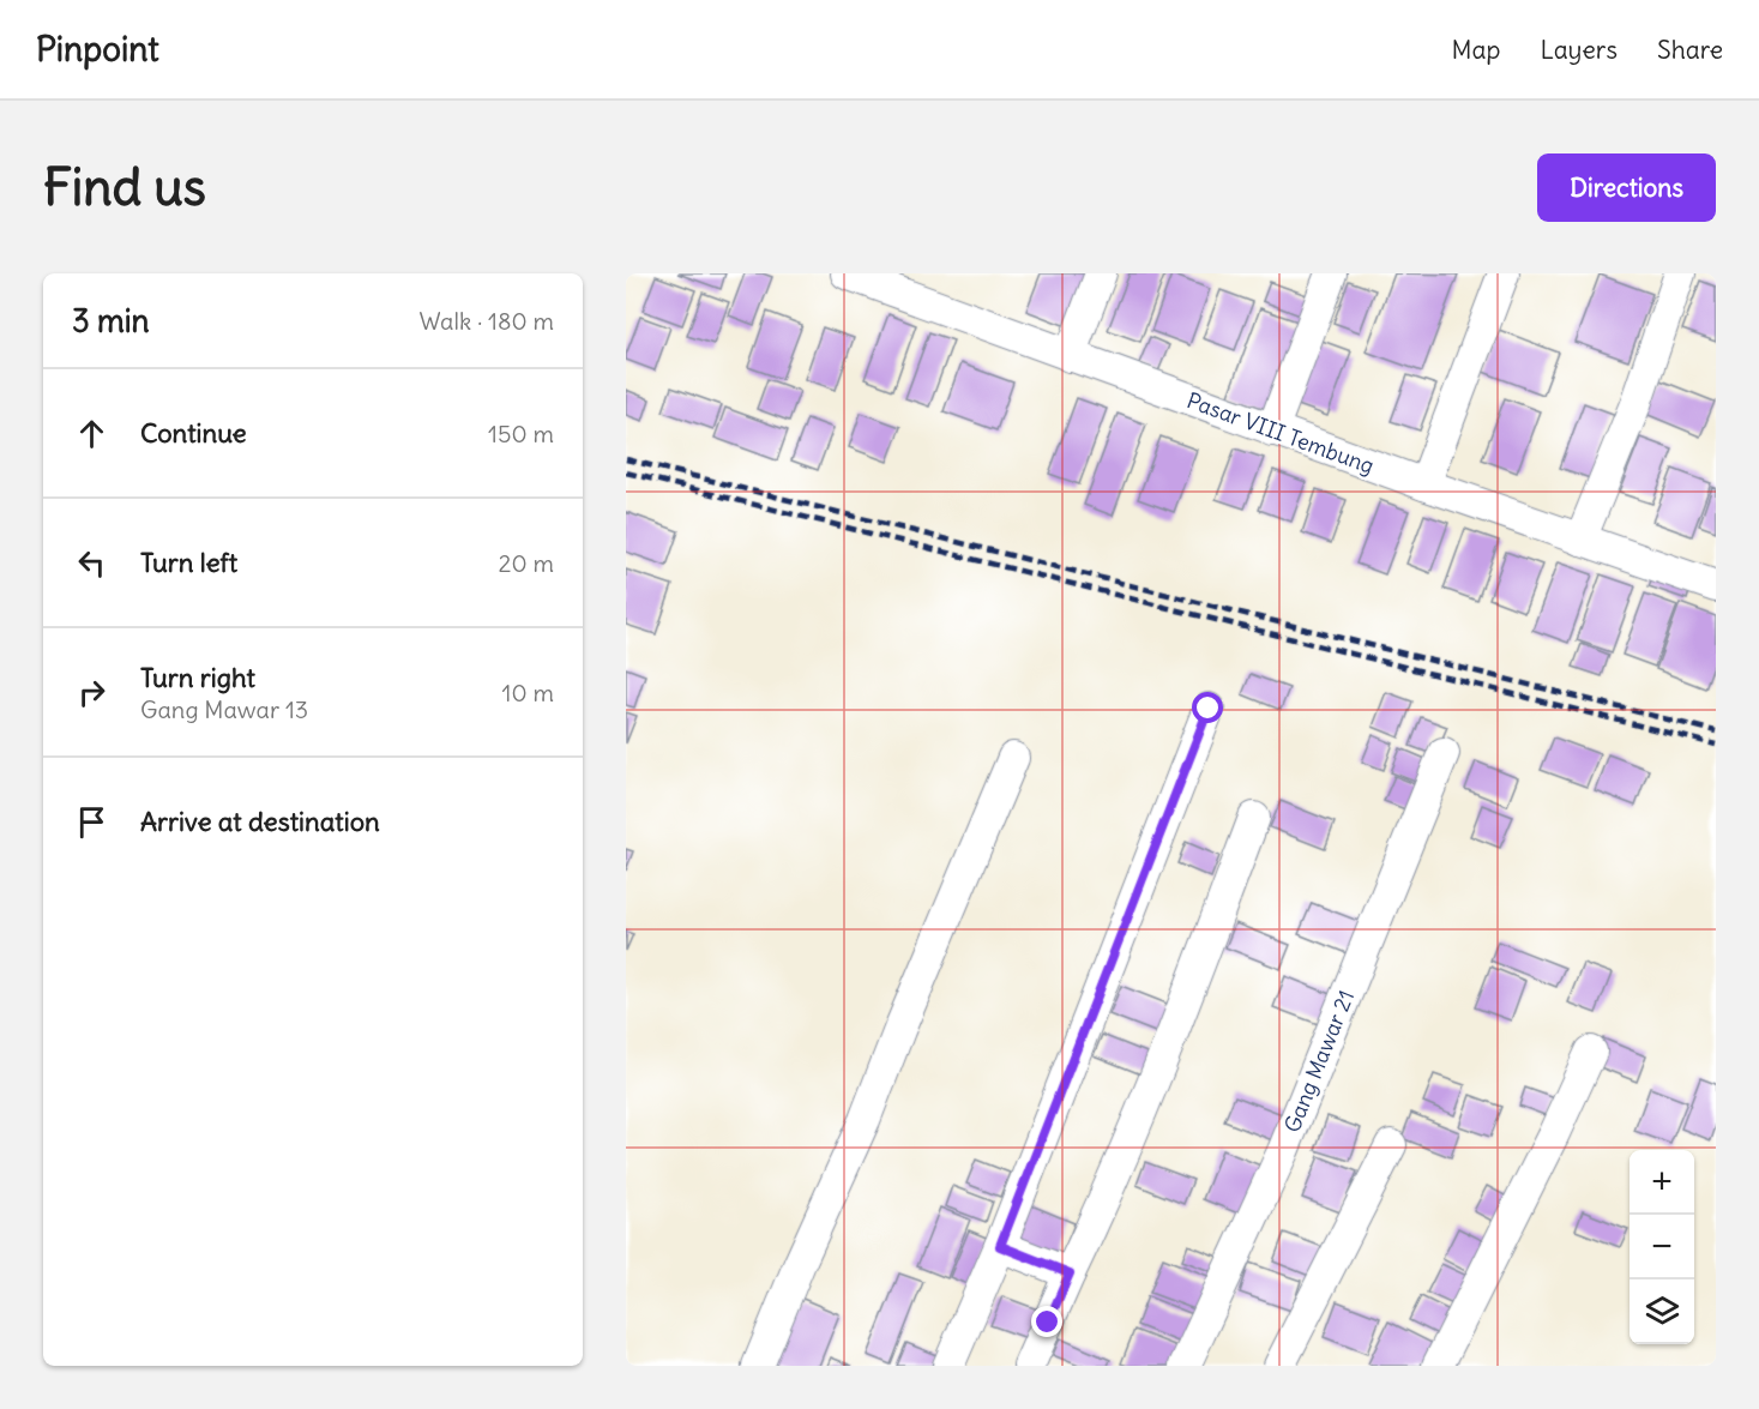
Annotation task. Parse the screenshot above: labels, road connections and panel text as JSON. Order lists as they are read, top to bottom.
{
  "streets": {
    "street": ["Pasar VIII Tembung", "Gang Mawar 21"]
  },
  "page": {
    "header": "Pinpoint",
    "nav": ["Map", "Layers", "Share"],
    "buttons": "Directions",
    "title": "Find us",
    "heading": ["3 min", "Walk · 180 m"],
    "list": [
      ["Continue", "150 m"],
      ["Turn left", "20 m"],
      ["Turn right", "Gang Mawar 13", "10 m"],
      "Arrive at destination"
    ],
    "map_buttons": ["+", "−"]
  }
}
